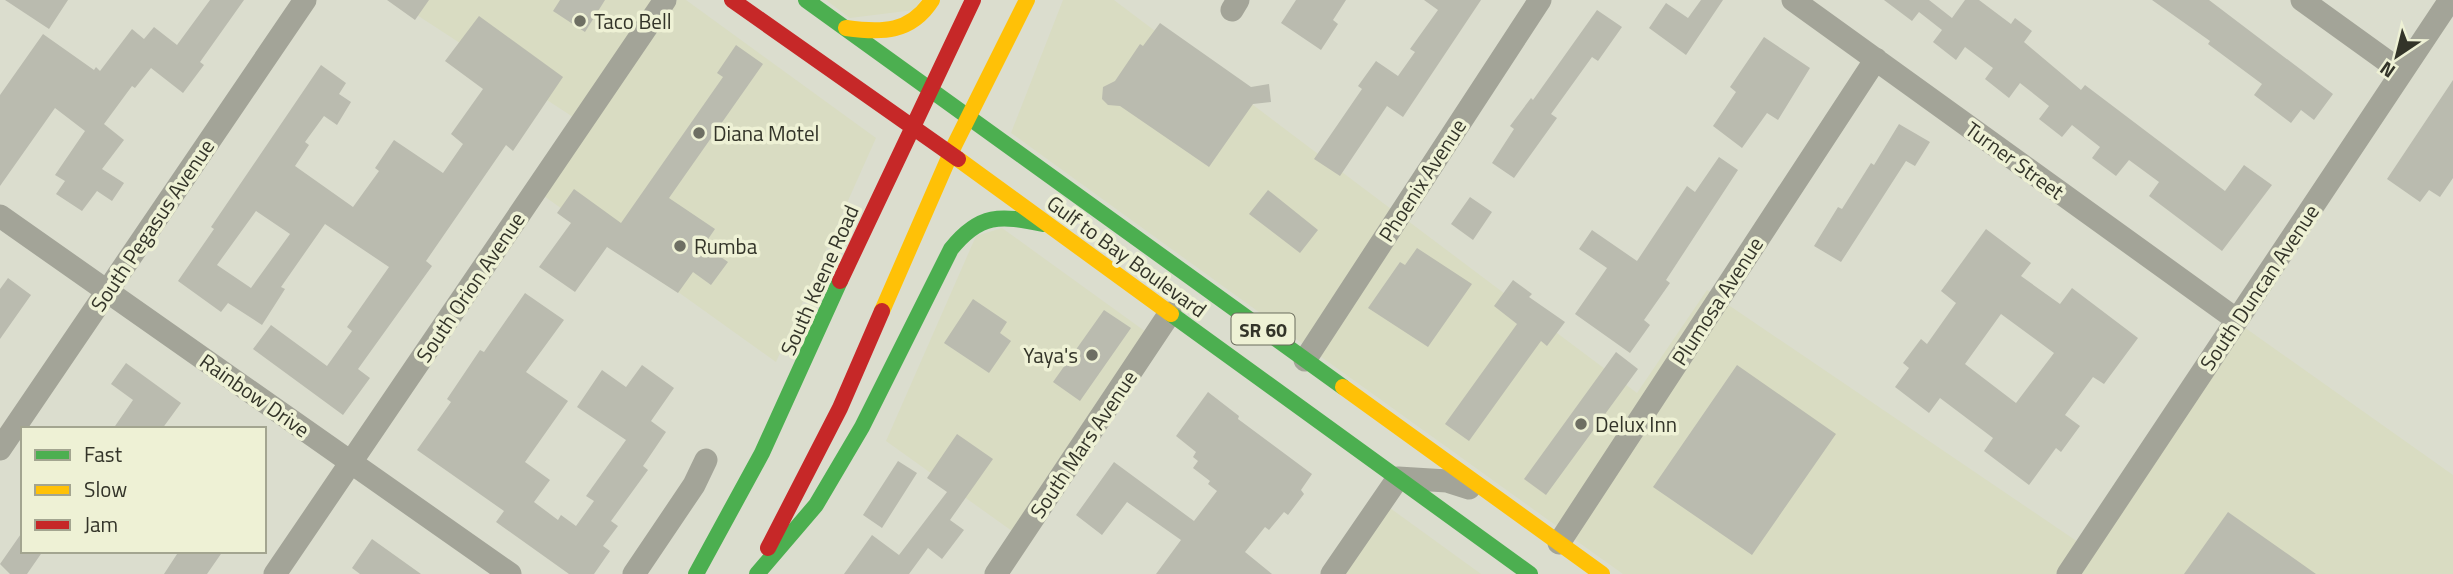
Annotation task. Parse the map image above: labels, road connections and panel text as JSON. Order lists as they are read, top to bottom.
{
  "streets": {
    "main road": ["Gulf to Bay Boulevard", "South Keene Road", "SR 60"],
    "street": [
      "Turner Street",
      "Phoenix Avenue",
      "South Pegasus Avenue",
      "South Orion Avenue",
      "South Duncan Avenue",
      "Plumosa Avenue",
      "Rainbow Drive",
      "South Mars Avenue"
    ]
  },
  "crossings": [
    ["Turner Street", "South Duncan Avenue"],
    ["Turner Street", "Plumosa Avenue"],
    ["Phoenix Avenue", "Gulf to Bay Boulevard"],
    ["South Pegasus Avenue", "Rainbow Drive"],
    ["Gulf to Bay Boulevard", "South Keene Road"],
    ["Gulf to Bay Boulevard", "Plumosa Avenue"],
    ["Gulf to Bay Boulevard", "South Mars Avenue"],
    ["South Orion Avenue", "Rainbow Drive"]
  ],
  "places": [
    "Taco Bell",
    "Diana Motel",
    "Rumba",
    "Yaya's",
    "Delux Inn"
  ],
  "legend": ["Fast", "Slow", "Jam"],
  "north": "bottom left"
}
